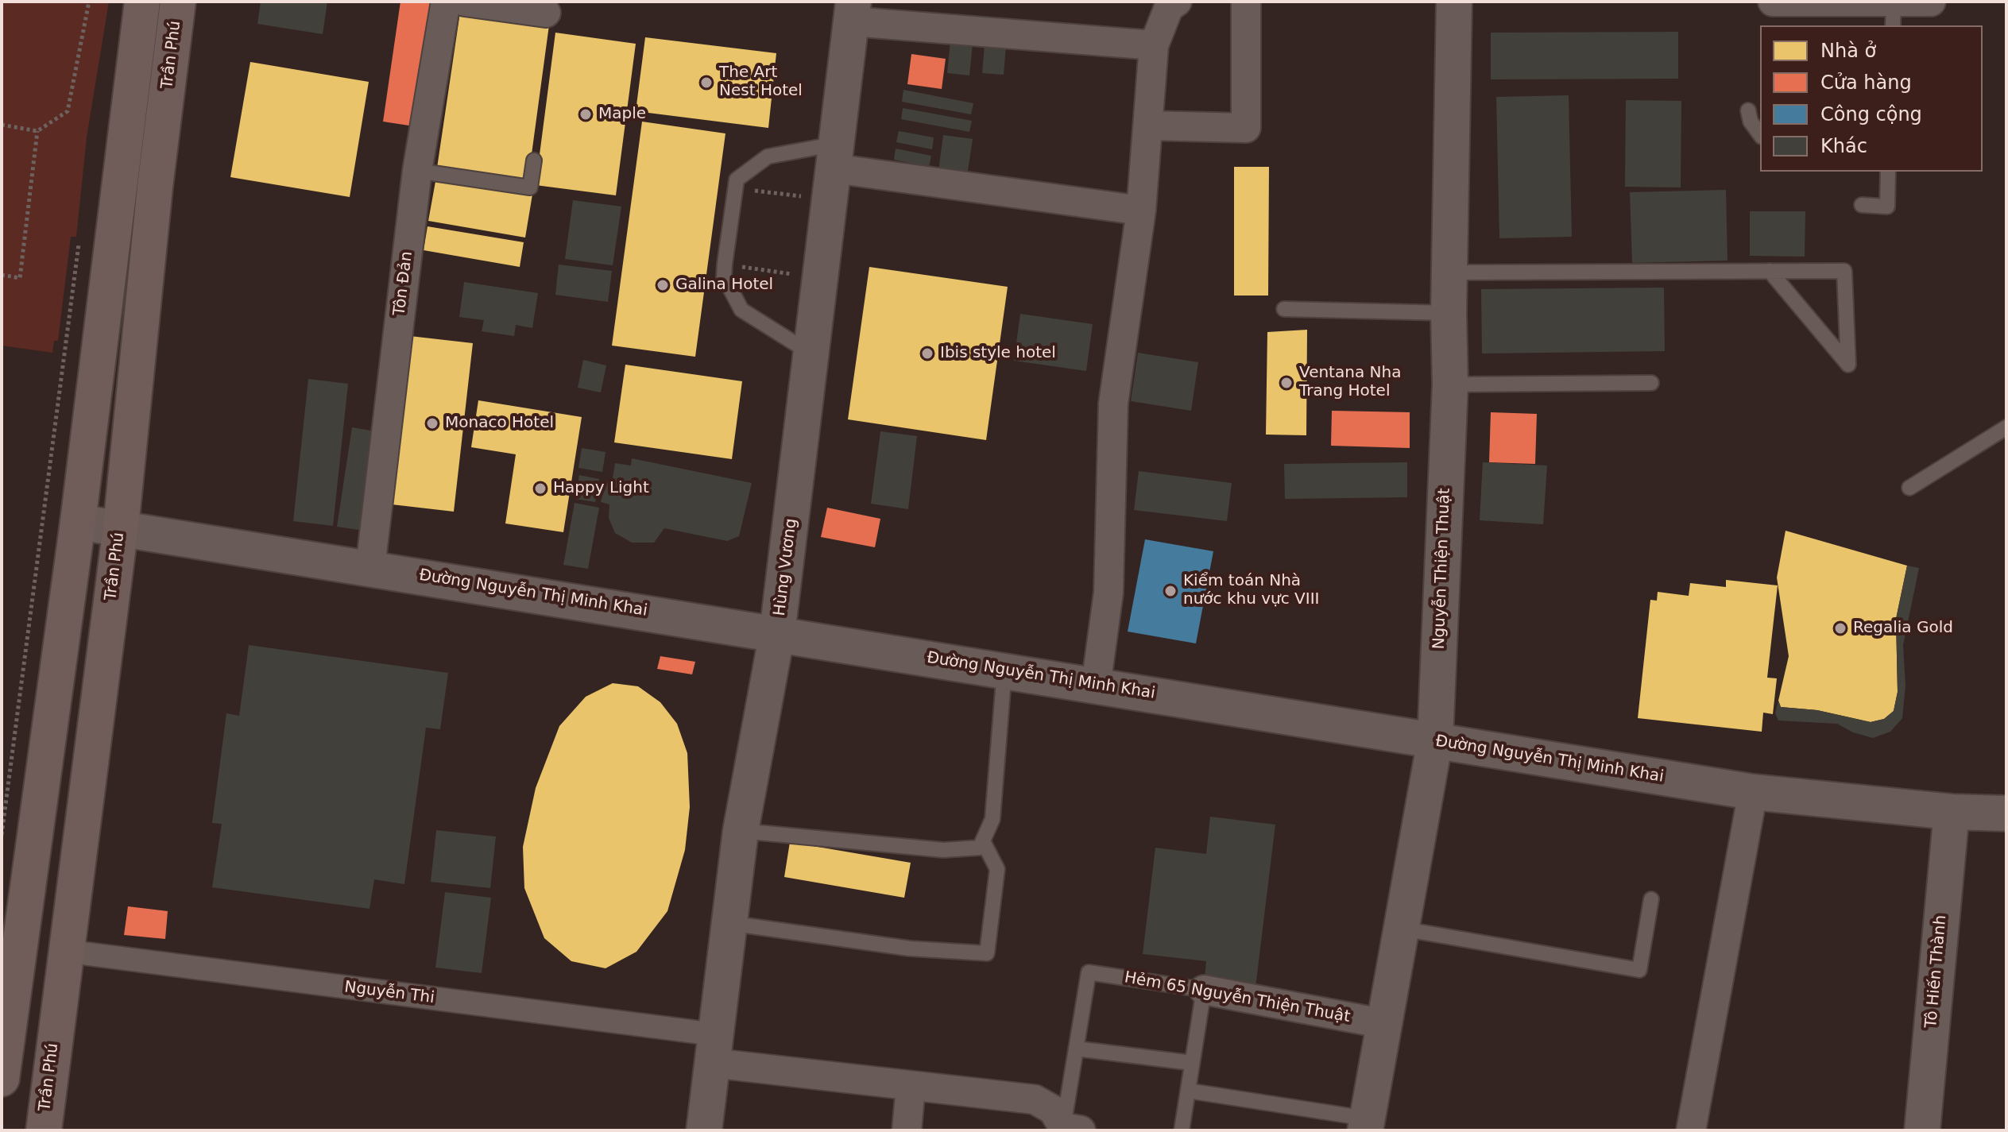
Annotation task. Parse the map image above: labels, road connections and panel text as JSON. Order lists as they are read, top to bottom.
{
  "streets": {
    "main road": ["Trần Phú"],
    "street": [
      "Tôn Đản",
      "Hùng Vương",
      "Nguyễn Thiện Thuật",
      "Đường Nguyễn Thị Minh Khai",
      "Tô Hiến Thành",
      "Nguyễn Thi",
      "Hẻm 65 Nguyễn Thiện Thuật"
    ]
  },
  "crossings": [
    ["Trần Phú", "Đường Nguyễn Thị Minh Khai"],
    ["Trần Phú", "Nguyễn Thi"],
    ["Tôn Đản", "Đường Nguyễn Thị Minh Khai"],
    ["Hùng Vương", "Đường Nguyễn Thị Minh Khai"],
    ["Hùng Vương", "Nguyễn Thi"],
    ["Nguyễn Thiện Thuật", "Đường Nguyễn Thị Minh Khai"],
    ["Nguyễn Thiện Thuật", "Hẻm 65 Nguyễn Thiện Thuật"],
    ["Đường Nguyễn Thị Minh Khai", "Tô Hiến Thành"]
  ],
  "places": [
    "The Art Nest Hotel",
    "Maple",
    "Galina Hotel",
    "Ibis style hotel",
    "Ventana Nha Trang Hotel",
    "Monaco Hotel",
    "Happy Light",
    "Kiểm toán Nhà nước khu vực VIII",
    "Regalia Gold"
  ],
  "legend": [
    "Nhà ở",
    "Cửa hàng",
    "Công cộng",
    "Khác"
  ]
}
